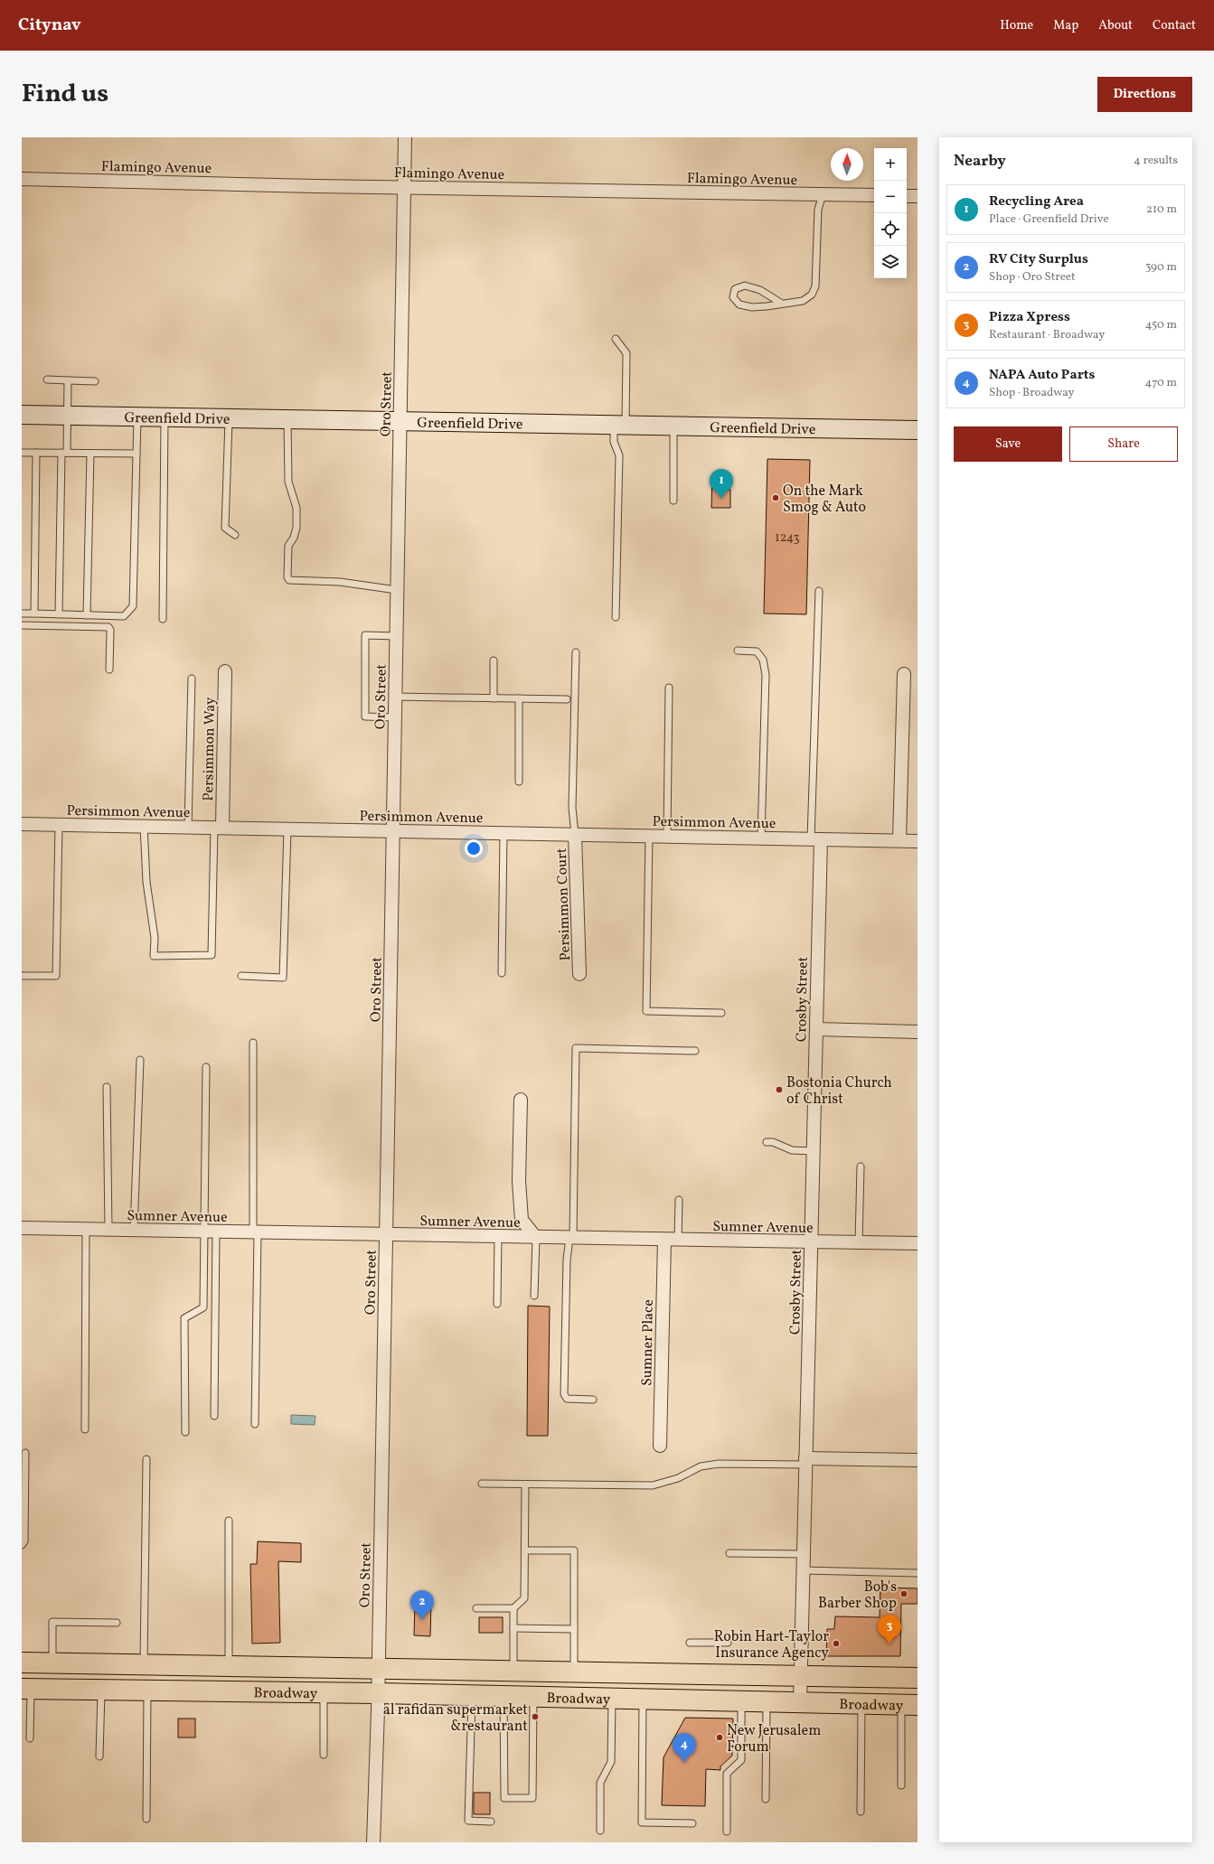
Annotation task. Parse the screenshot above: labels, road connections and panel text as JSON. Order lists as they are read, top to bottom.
{
  "streets": {
    "main road": ["Greenfield Drive", "Broadway"],
    "street": [
      "Flamingo Avenue",
      "Oro Street",
      "Persimmon Way",
      "Persimmon Avenue",
      "Persimmon Court",
      "Crosby Street",
      "Sumner Avenue",
      "Sumner Place"
    ]
  },
  "crossings": [
    ["Flamingo Avenue", "Oro Street"],
    ["Oro Street", "Greenfield Drive"],
    ["Oro Street", "Persimmon Avenue"],
    ["Oro Street", "Sumner Avenue"],
    ["Oro Street", "Broadway"],
    ["Persimmon Way", "Persimmon Avenue"],
    ["Persimmon Avenue", "Persimmon Court"],
    ["Persimmon Avenue", "Crosby Street"],
    ["Crosby Street", "Sumner Avenue"],
    ["Crosby Street", "Broadway"],
    ["Sumner Avenue", "Sumner Place"]
  ],
  "places": [
    "On the Mark Smog & Auto",
    "Bostonia Church of Christ",
    "Bob's Barber Shop",
    "Robin Hart-Taylor Insurance Agency",
    "al rafidan supermarket &restaurant",
    "New Jerusalem Forum"
  ],
  "house_numbers": ["1243"],
  "north": "top",
  "page": {
    "header": "Citynav",
    "nav": [
      "Home",
      "Map",
      "About",
      "Contact"
    ],
    "title": "Find us",
    "buttons": [
      "Directions",
      ["Save", "Share"]
    ],
    "heading": ["Nearby", "4 results"],
    "map_buttons": ["+", "−"],
    "list": [
      {
        "mark": "1",
        "name": "Recycling Area",
        "note": "Place · Greenfield Drive",
        "value": "210 m"
      },
      {
        "mark": "2",
        "name": "RV City Surplus",
        "note": "Shop · Oro Street",
        "value": "390 m"
      },
      {
        "mark": "3",
        "name": "Pizza Xpress",
        "note": "Restaurant · Broadway",
        "value": "450 m"
      },
      {
        "mark": "4",
        "name": "NAPA Auto Parts",
        "note": "Shop · Broadway",
        "value": "470 m"
      }
    ],
    "pins": [
      "1",
      "2",
      "3",
      "4"
    ]
  }
}
